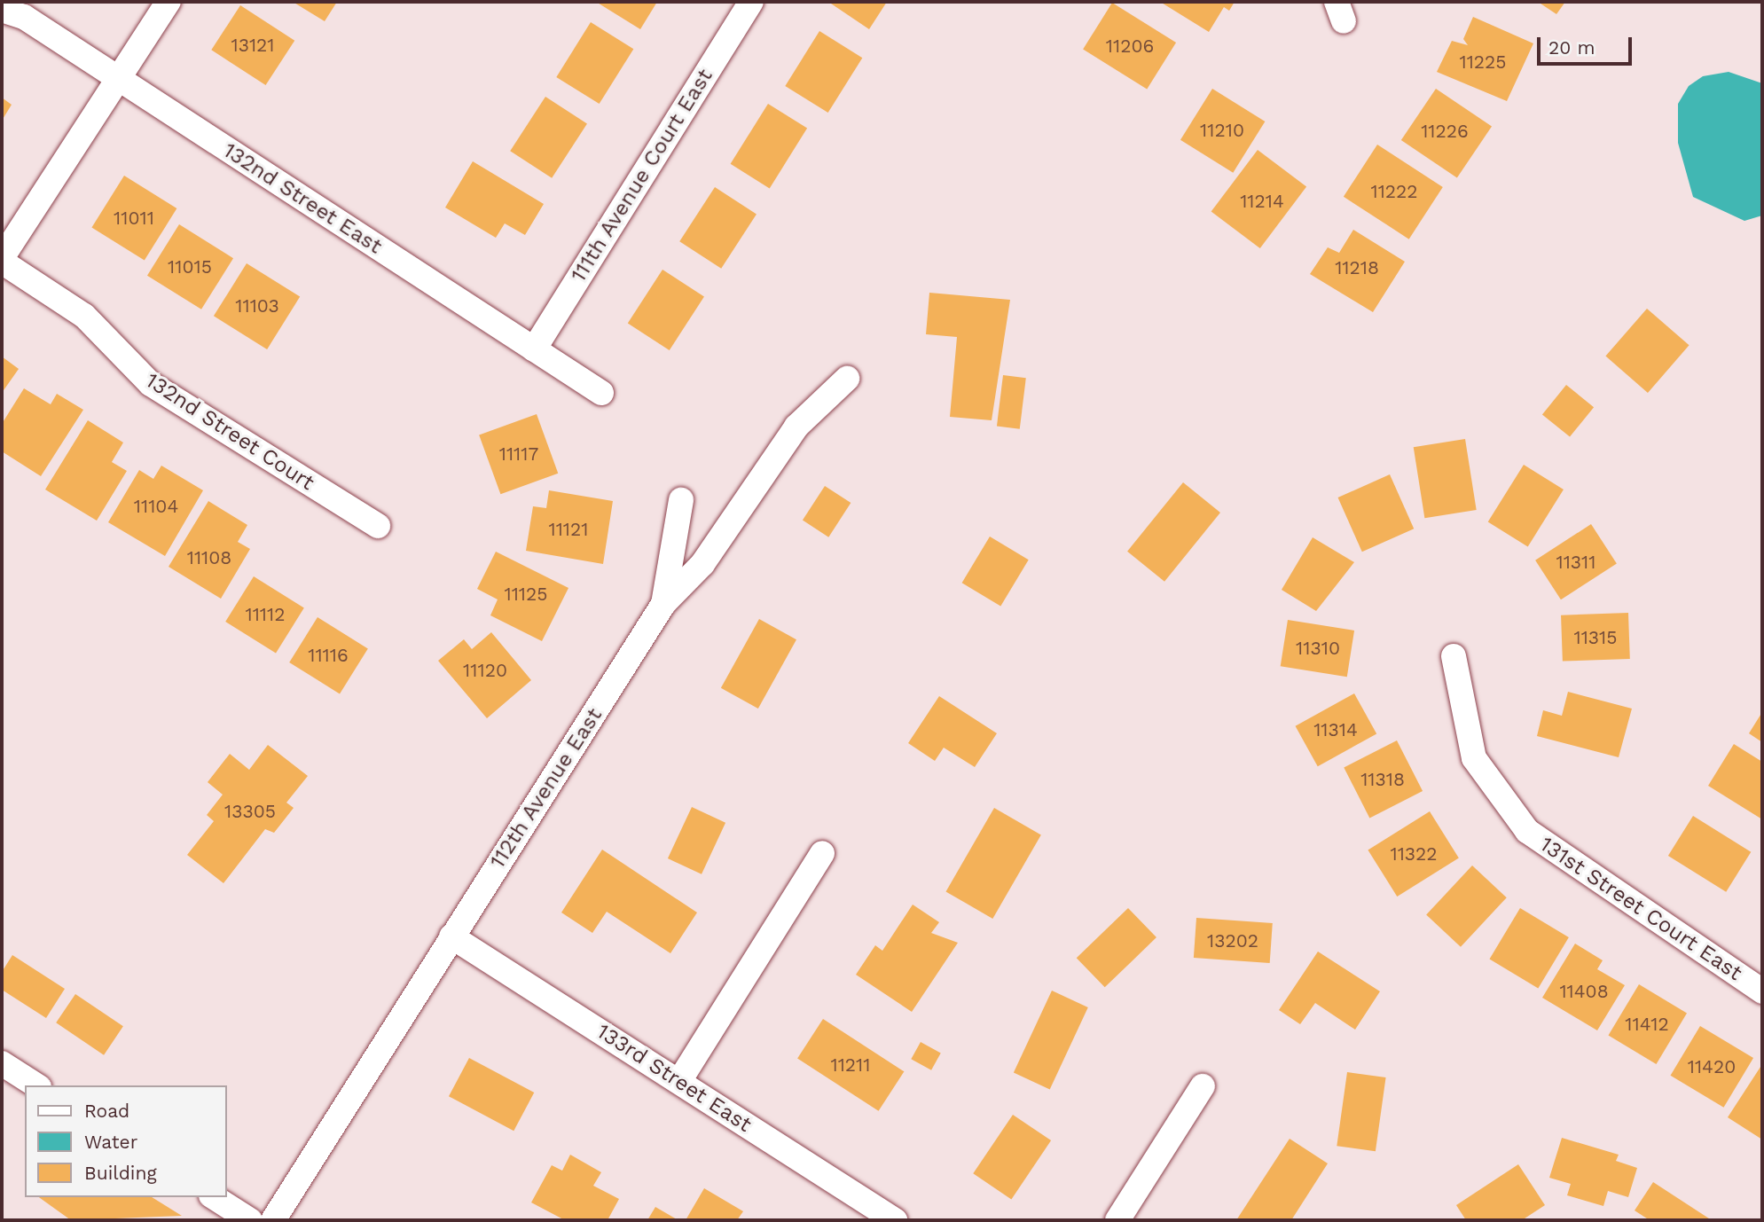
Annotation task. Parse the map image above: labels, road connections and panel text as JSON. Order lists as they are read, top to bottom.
{
  "streets": {
    "street": [
      "111th Avenue Court East",
      "132nd Street East",
      "132nd Street Court",
      "112th Avenue East",
      "131st Street Court East",
      "133rd Street East"
    ]
  },
  "crossings": [
    ["111th Avenue Court East", "132nd Street East"],
    ["112th Avenue East", "133rd Street East"]
  ],
  "house_numbers": [
    "13121",
    "11206",
    "11225",
    "11210",
    "11226",
    "11222",
    "11214",
    "11011",
    "11015",
    "11218",
    "11103",
    "11117",
    "11104",
    "11121",
    "11108",
    "11311",
    "11125",
    "11112",
    "11315",
    "11310",
    "11116",
    "11120",
    "11314",
    "11318",
    "13305",
    "11322",
    "13202",
    "11408",
    "11412",
    "11211",
    "11420"
  ],
  "legend": ["Road", "Water", "Building"],
  "scale_bar": "20 m"
}
